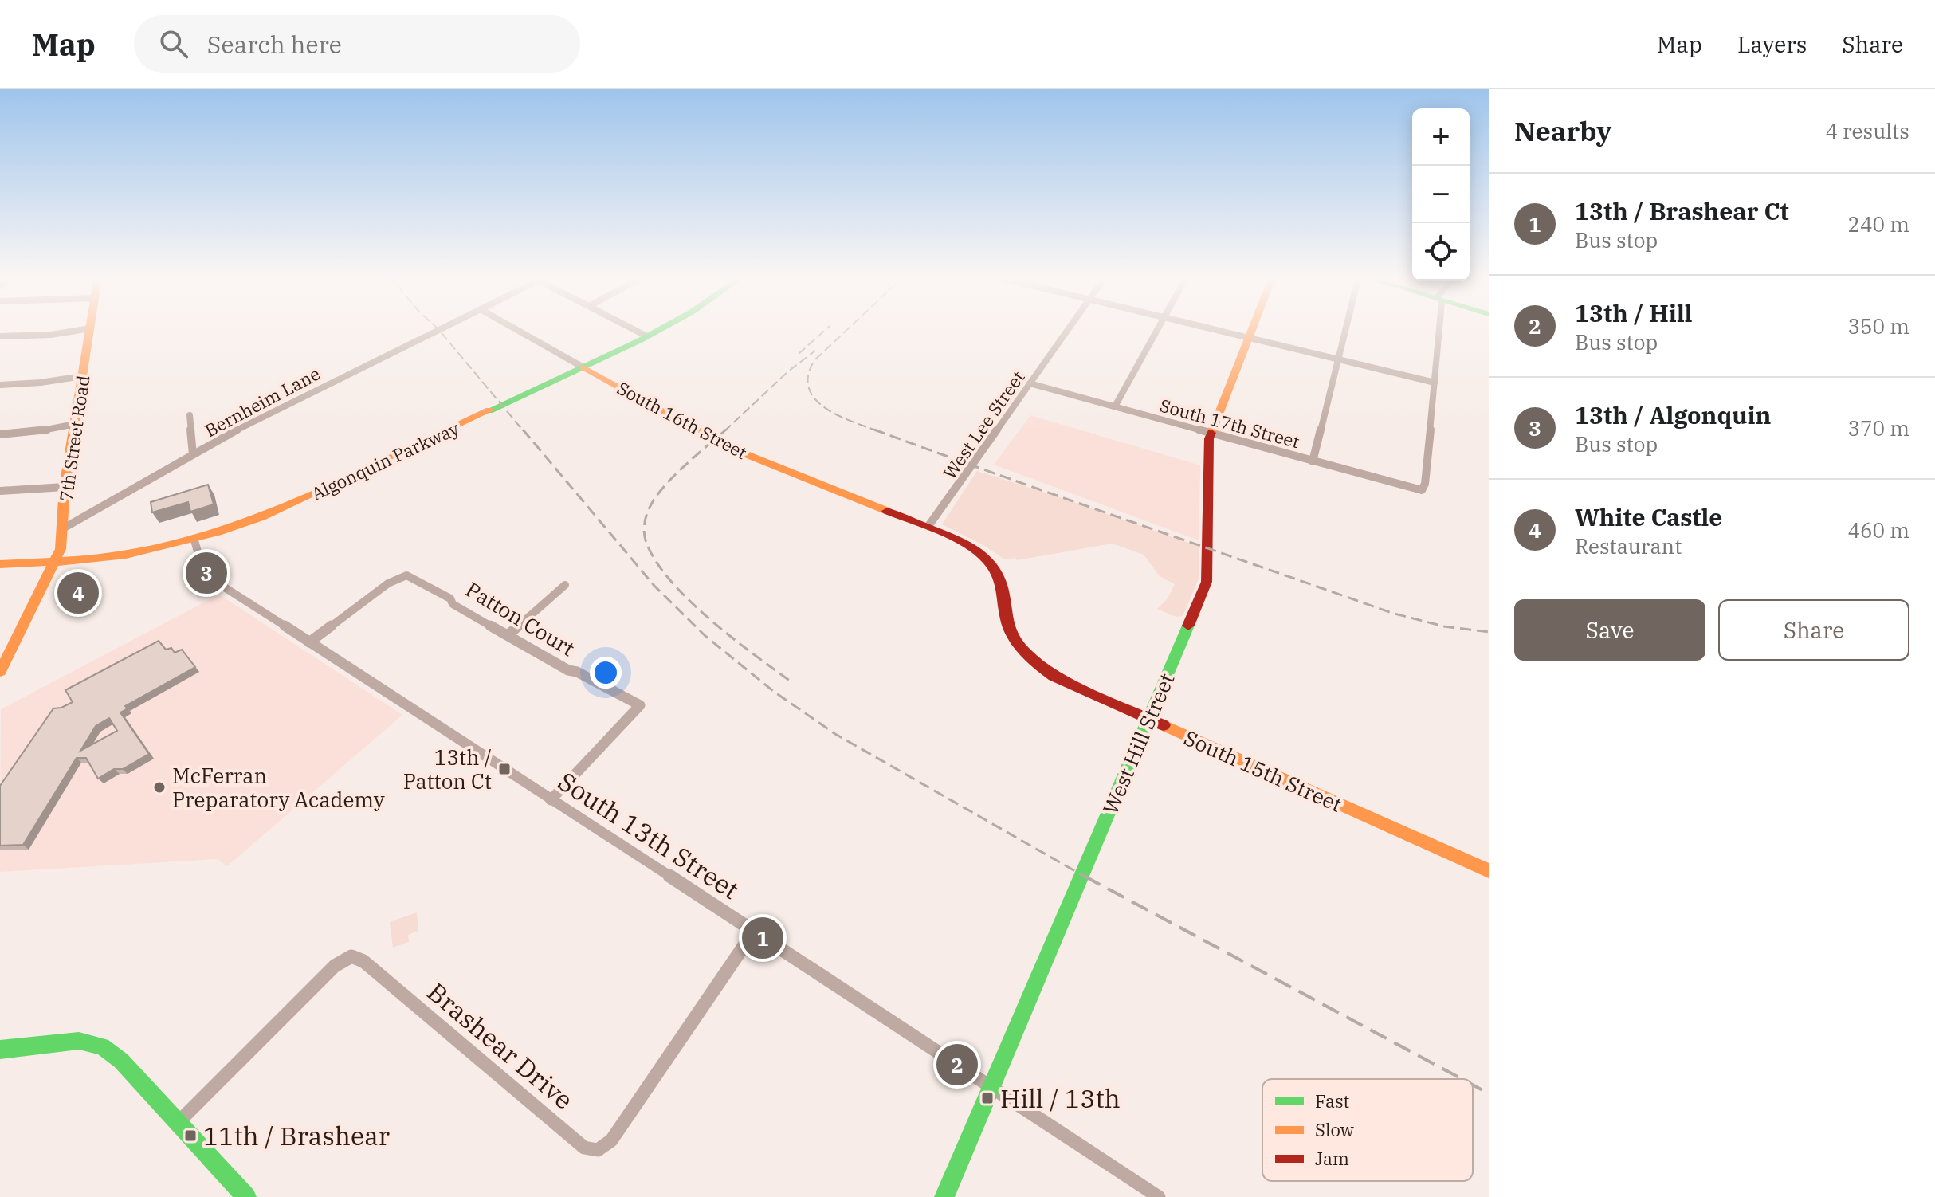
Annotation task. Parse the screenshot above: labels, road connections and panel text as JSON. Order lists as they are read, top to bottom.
{
  "streets": {
    "street": [
      "Bernheim Lane",
      "South 16th Street",
      "South 17th Street",
      "West Lee Street",
      "7th Street Road",
      "Algonquin Parkway",
      "Patton Court",
      "West Hill Street",
      "South 15th Street",
      "South 13th Street",
      "Brashear Drive"
    ]
  },
  "crossings": [
    ["Bernheim Lane", "7th Street Road"],
    ["South 16th Street", "West Lee Street"],
    ["South 16th Street", "Algonquin Parkway"],
    ["South 16th Street", "South 15th Street"],
    ["South 17th Street", "West Lee Street"],
    ["South 17th Street", "West Hill Street"],
    ["West Lee Street", "South 15th Street"],
    ["7th Street Road", "Algonquin Parkway"],
    ["Algonquin Parkway", "South 13th Street"],
    ["Patton Court", "South 13th Street"],
    ["West Hill Street", "South 15th Street"],
    ["West Hill Street", "South 13th Street"],
    ["South 13th Street", "Brashear Drive"]
  ],
  "places": {
    "transit": ["13th / Patton Ct", "Hill / 13th", "11th / Brashear"],
    "other": ["McFerran Preparatory Academy"]
  },
  "legend": ["Fast", "Slow", "Jam"],
  "page": {
    "header": "Map",
    "search": "Search here",
    "nav": ["Map", "Layers", "Share"],
    "heading": ["Nearby", "4 results"],
    "map_buttons": ["+", "−"],
    "list": [
      {
        "mark": "1",
        "name": "13th / Brashear Ct",
        "note": "Bus stop",
        "value": "240 m"
      },
      {
        "mark": "2",
        "name": "13th / Hill",
        "note": "Bus stop",
        "value": "350 m"
      },
      {
        "mark": "3",
        "name": "13th / Algonquin",
        "note": "Bus stop",
        "value": "370 m"
      },
      {
        "mark": "4",
        "name": "White Castle",
        "note": "Restaurant",
        "value": "460 m"
      }
    ],
    "pins": [
      "3",
      "4",
      "1",
      "2"
    ],
    "buttons": ["Save", "Share"]
  }
}
